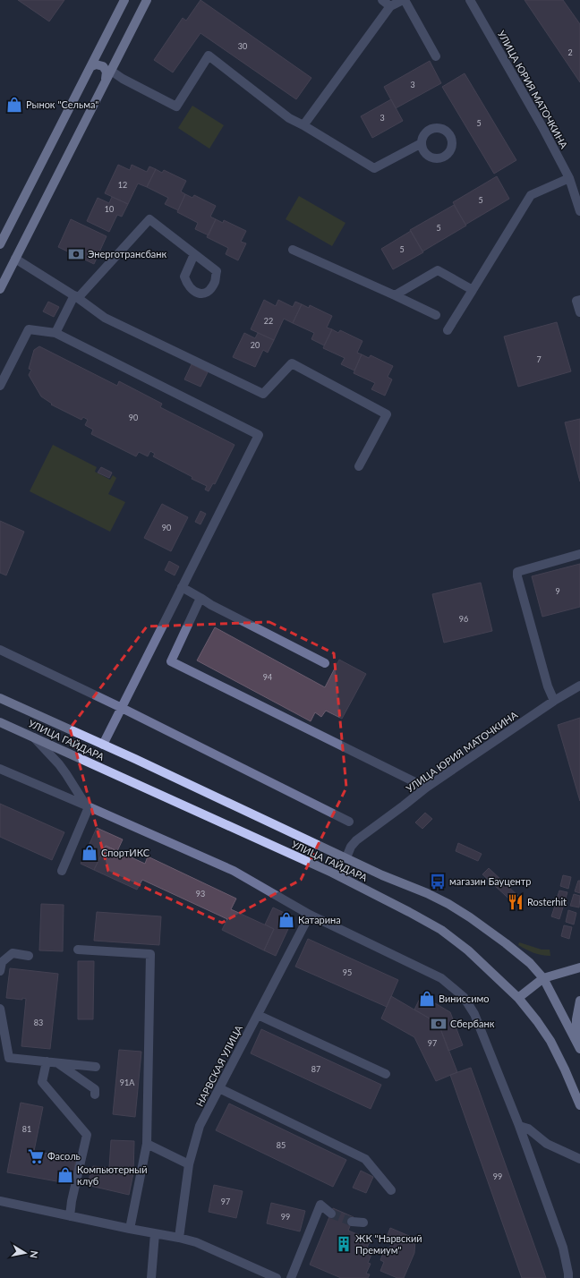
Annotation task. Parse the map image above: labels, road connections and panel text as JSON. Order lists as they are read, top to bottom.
{
  "streets": {
    "main road": ["УЛИЦА ГАЙДАРА"],
    "street": ["УЛИЦА ЮРИЯ МАТОЧКИНА", "НАРВСКАЯ УЛИЦА"]
  },
  "crossings": [
    ["УЛИЦА ЮРИЯ МАТОЧКИНА", "УЛИЦА ГАЙДАРА"]
  ],
  "places": {
    "shop": [
      "Рынок \"Сельма\"",
      "СпортИКС",
      "Катарина",
      "Виниссимо",
      "Компьютерный клуб"
    ],
    "bank": ["Энерготрансбанк", "Сбербанк"],
    "bus stop": ["магазин Бауцентр"],
    "restaurant": ["Rosterhit"],
    "supermarket": ["Фасоль"],
    "building": ["ЖК \"Нарвский Премиум\""]
  },
  "house_numbers": [
    "30",
    "2",
    "3",
    "3",
    "5",
    "12",
    "5",
    "10",
    "5",
    "5",
    "22",
    "20",
    "7",
    "90",
    "90",
    "9",
    "96",
    "94",
    "93",
    "95",
    "83",
    "97",
    "87",
    "91А",
    "81",
    "85",
    "99",
    "97",
    "99"
  ],
  "north": "right"
}
